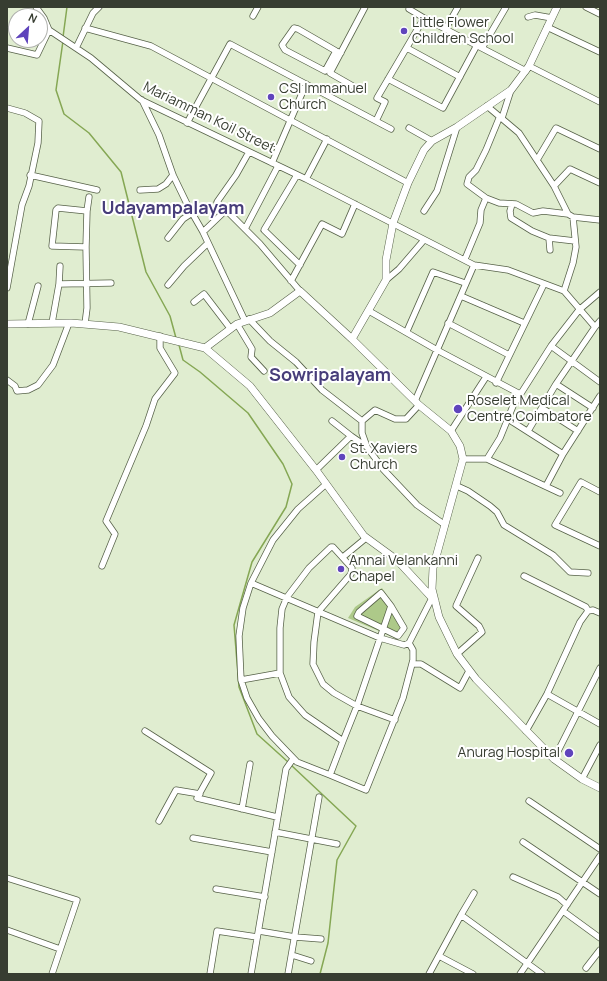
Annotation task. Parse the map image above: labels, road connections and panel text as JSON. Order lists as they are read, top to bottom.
{
  "streets": {
    "street": ["Mariamman Koil Street"]
  },
  "districts": ["Udayampalayam", "Sowripalayam"],
  "places": [
    "Little Flower Children School",
    "CSI Immanuel Church",
    "Roselet Medical Centre,Coimbatore",
    "St. Xaviers Church",
    "Annai Velankanni Chapel",
    "Anurag Hospital"
  ],
  "north": "top right"
}
